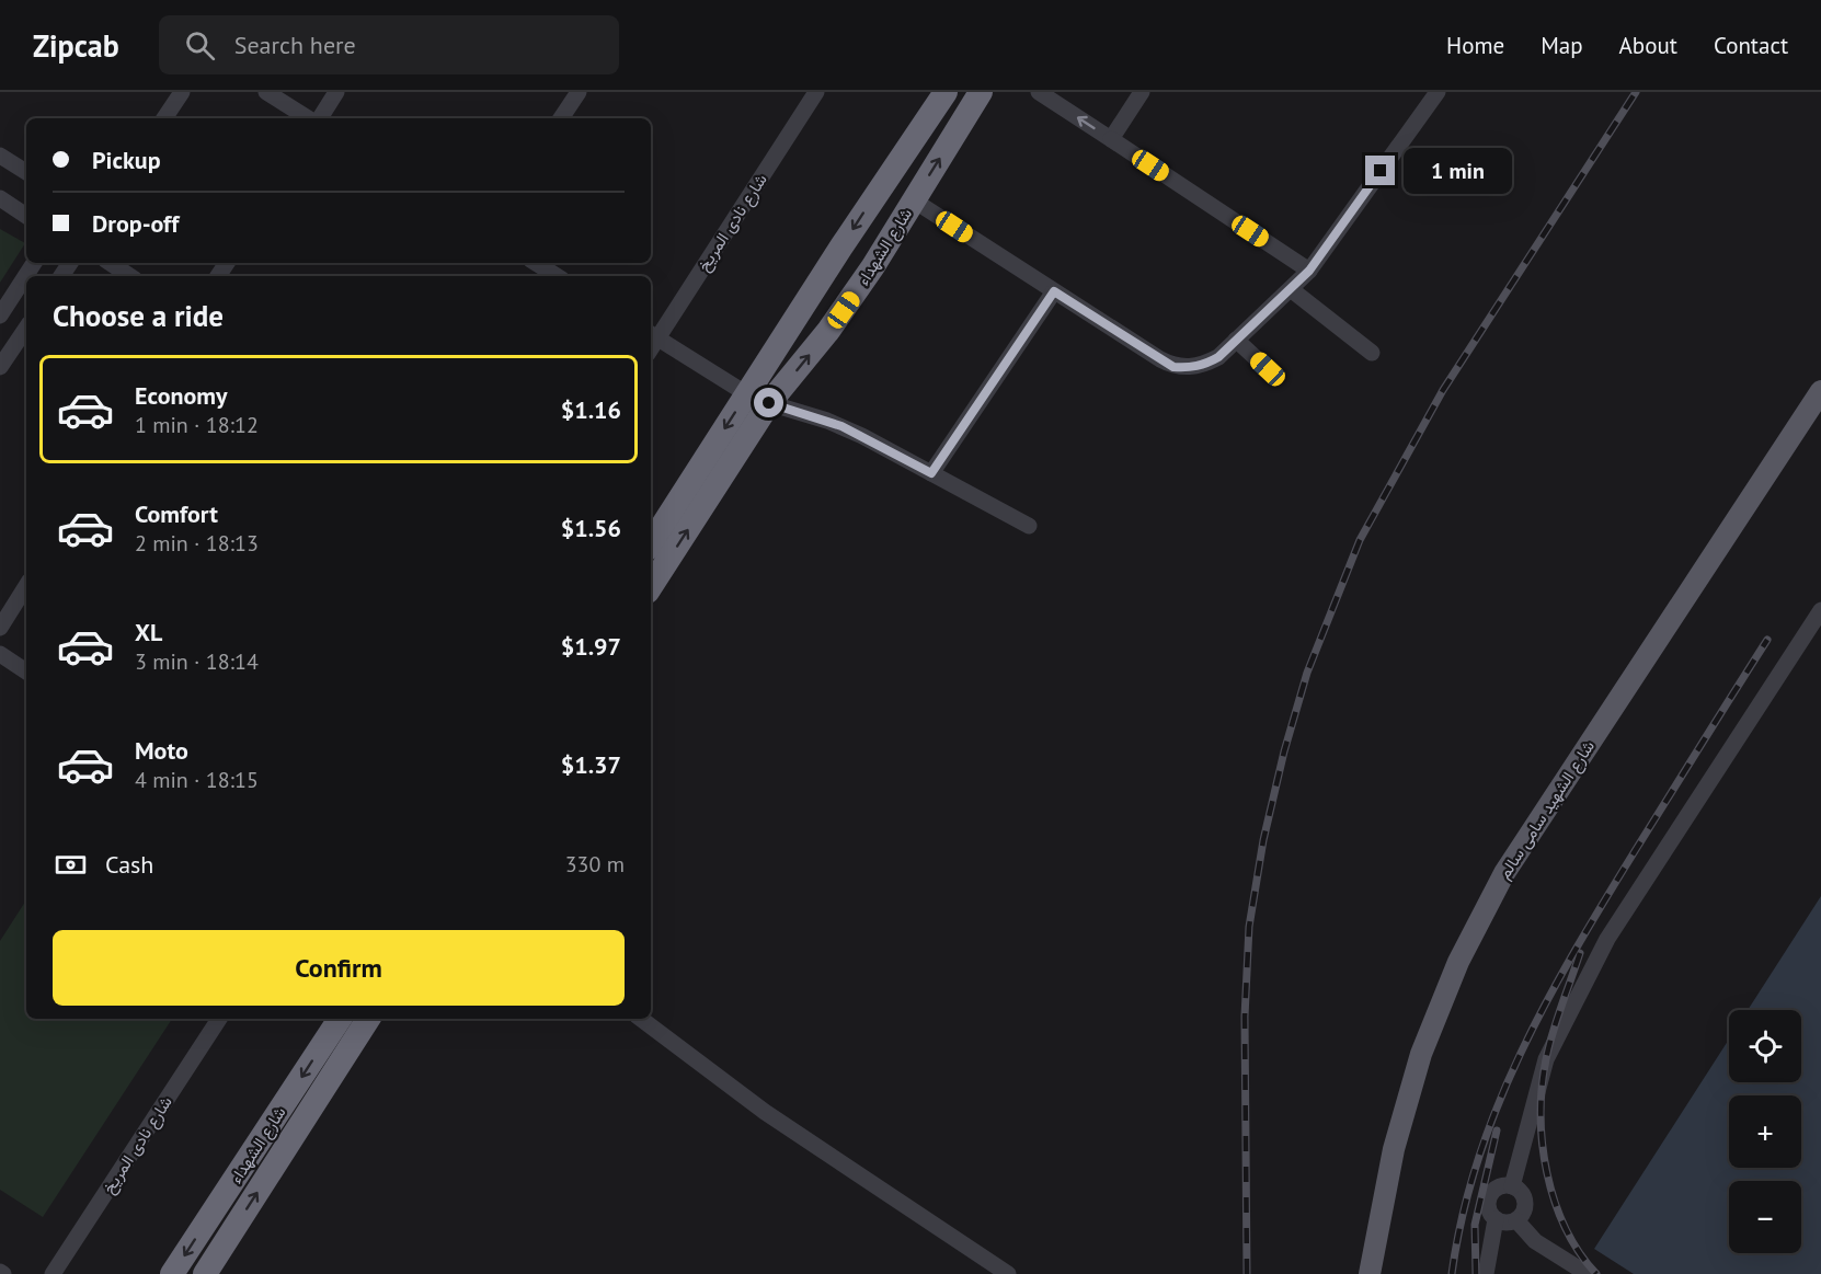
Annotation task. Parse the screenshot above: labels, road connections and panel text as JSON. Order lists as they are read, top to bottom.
{
  "streets": {
    "highway": ["شارع الشهداء"],
    "main road": ["شارع الشهيد سامى سالم"],
    "street": ["شارع نادى المريخ"]
  },
  "page": {
    "header": "Zipcab",
    "search": "Search here",
    "nav": [
      "Home",
      "Map",
      "About",
      "Contact"
    ],
    "banner": ["Pickup", "Drop-off"],
    "bubble": "1 min",
    "heading": "Choose a ride",
    "list": [
      {
        "name": "Economy",
        "note": "1 min · 18:12",
        "value": "$1.16"
      },
      {
        "name": "Comfort",
        "note": "2 min · 18:13",
        "value": "$1.56"
      },
      {
        "name": "XL",
        "note": "3 min · 18:14",
        "value": "$1.97"
      },
      {
        "name": "Moto",
        "note": "4 min · 18:15",
        "value": "$1.37"
      }
    ],
    "pay": ["Cash", "330 m"],
    "buttons": "Confirm",
    "map_buttons": ["+", "−"]
  }
}
